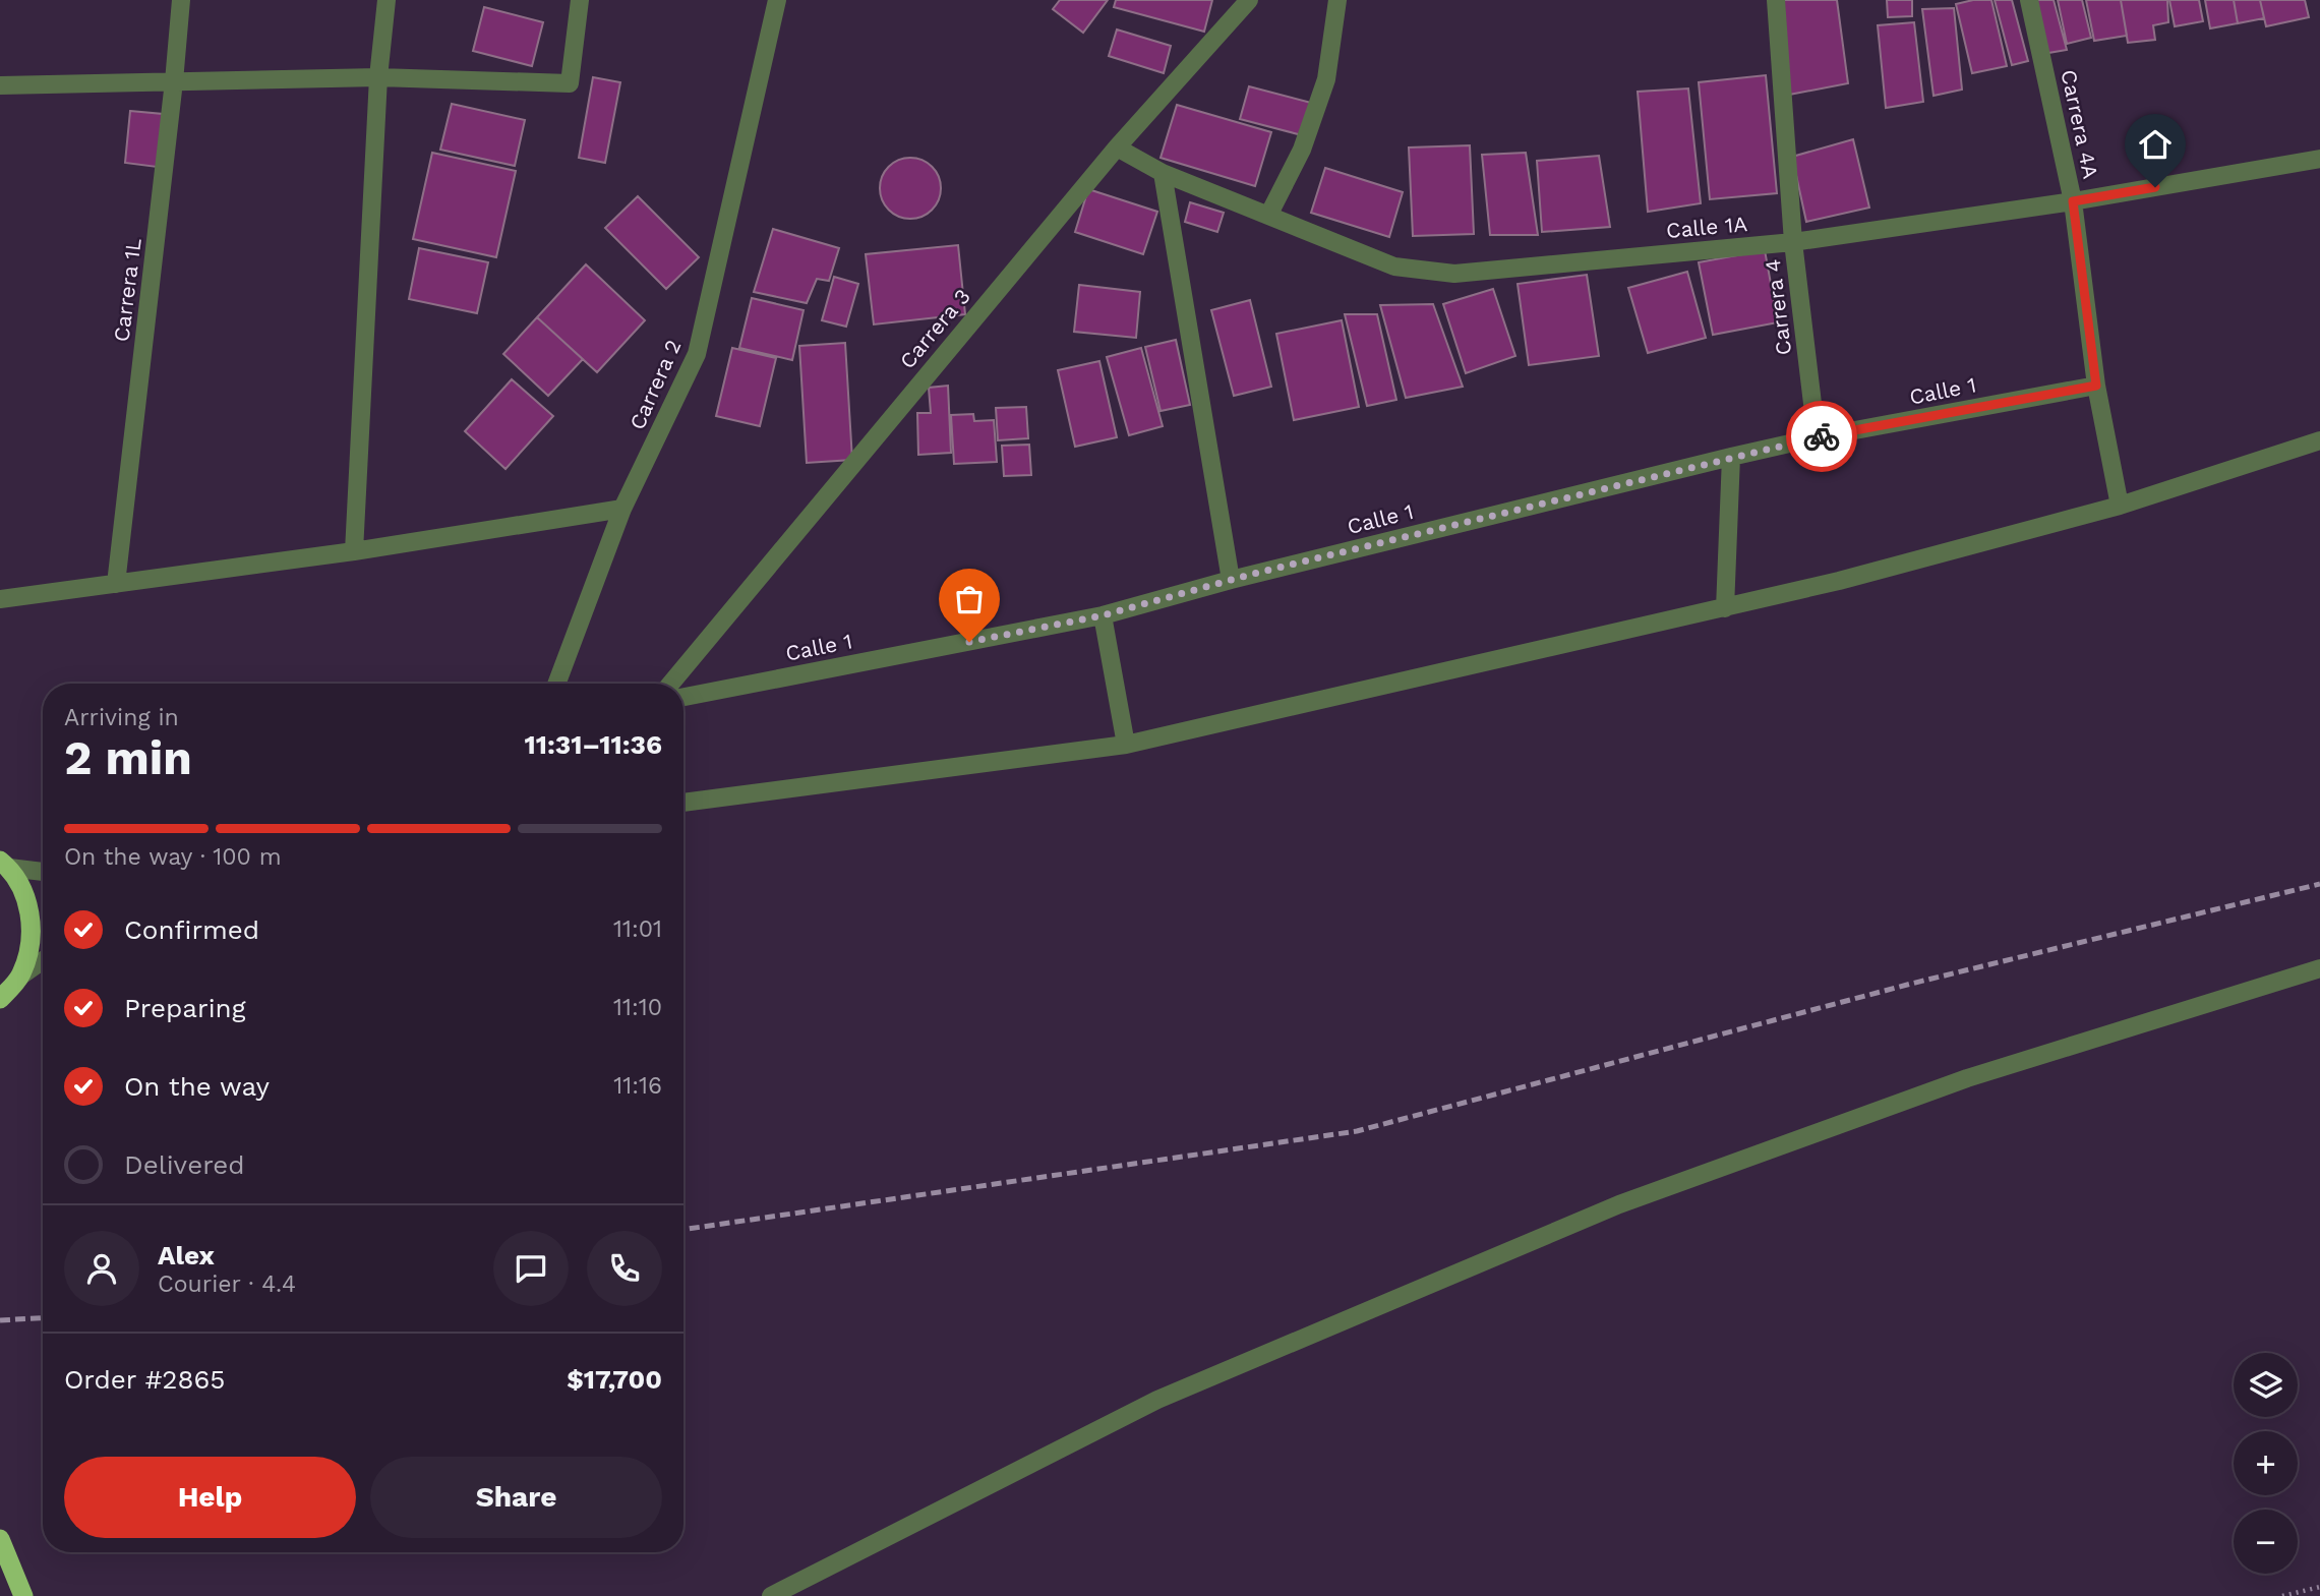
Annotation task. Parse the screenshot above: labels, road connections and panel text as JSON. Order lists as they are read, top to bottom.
{
  "streets": {
    "street": [
      "Carrera 4A",
      "Calle 1A",
      "Carrera 1L",
      "Carrera 4",
      "Carrera 3",
      "Carrera 2",
      "Calle 1"
    ]
  },
  "crossings": [
    ["Carrera 4A", "Calle 1A"],
    ["Carrera 4A", "Calle 1"],
    ["Calle 1A", "Carrera 4"],
    ["Calle 1A", "Carrera 3"],
    ["Carrera 4", "Calle 1"]
  ],
  "page": {
    "heading": ["2 min", "Arriving in", "11:31–11:36"],
    "panel": [
      "Alex",
      "Courier · 4.4",
      "Order #2865",
      "$17,700"
    ],
    "bar": "On the way · 100 m",
    "list": [
      ["Confirmed", "11:01"],
      ["Preparing", "11:10"],
      ["On the way", "11:16"],
      "Delivered"
    ],
    "map_buttons": ["+", "−"],
    "buttons": ["Help", "Share"]
  }
}
